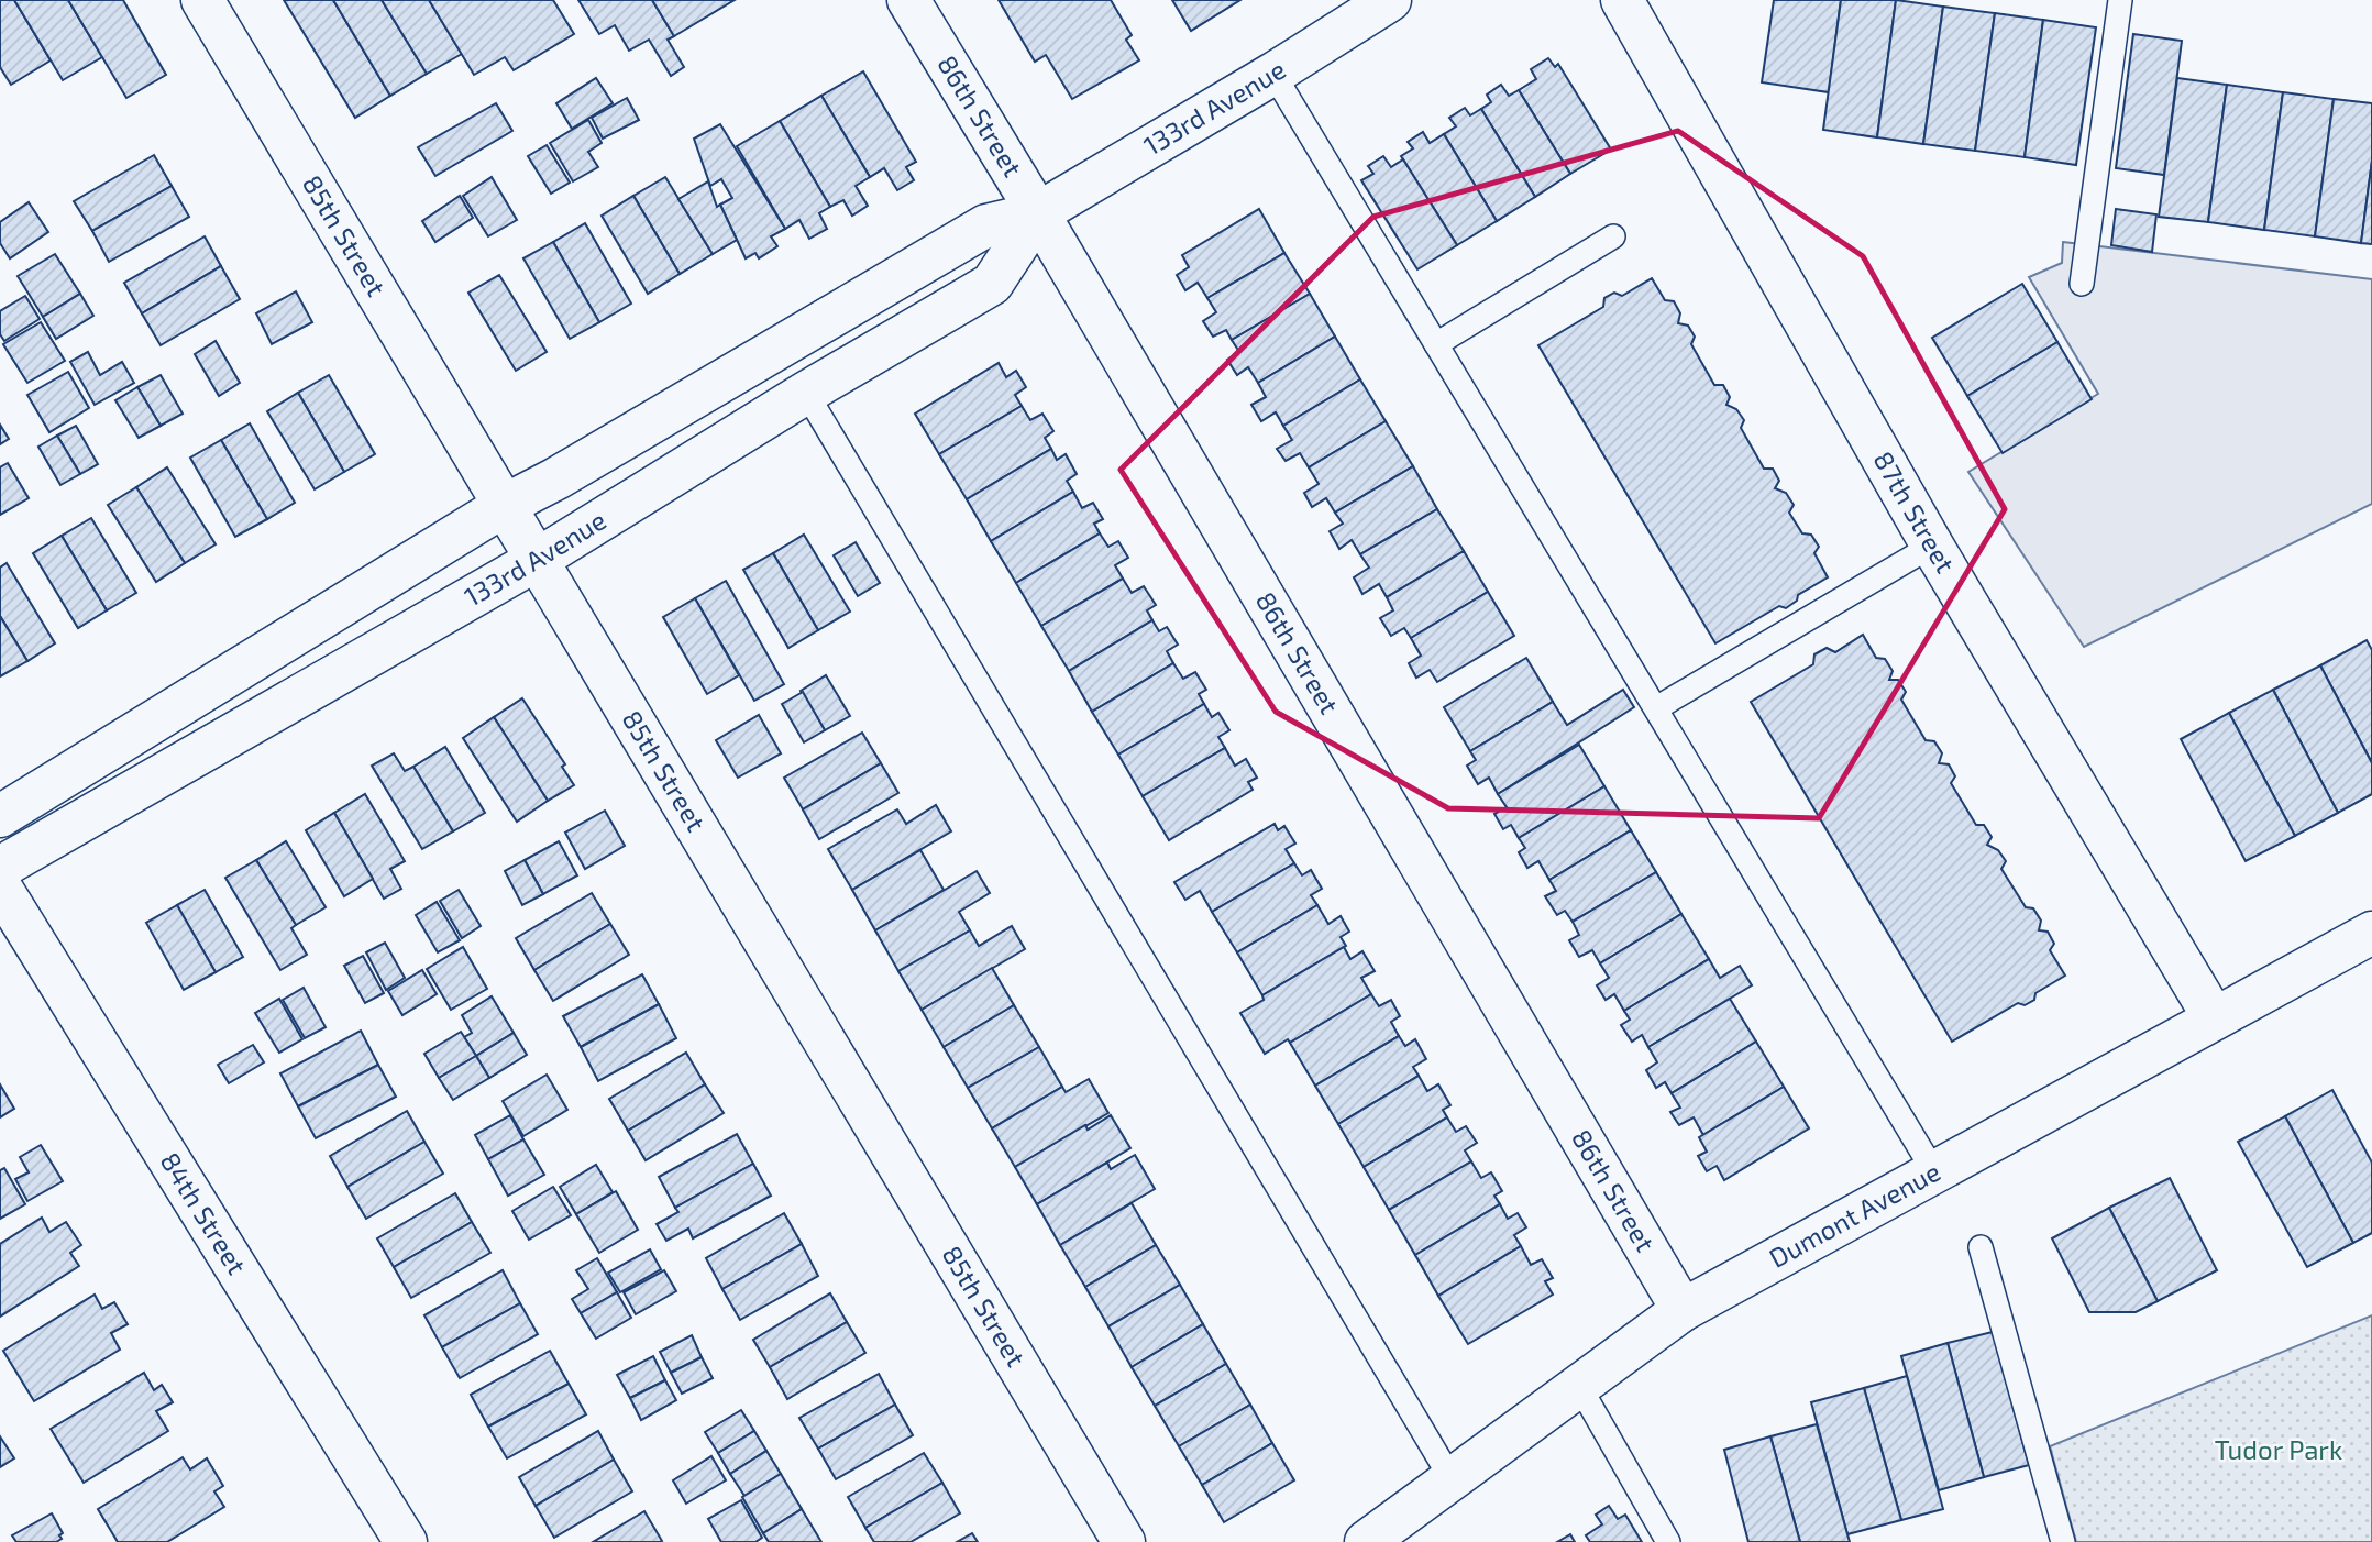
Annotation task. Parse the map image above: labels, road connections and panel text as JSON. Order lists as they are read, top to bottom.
{
  "streets": {
    "street": [
      "133rd Avenue",
      "86th Street",
      "85th Street",
      "87th Street",
      "84th Street",
      "Dumont Avenue"
    ]
  },
  "crossings": [
    ["133rd Avenue", "86th Street"],
    ["133rd Avenue", "85th Street"],
    ["86th Street", "Dumont Avenue"],
    ["87th Street", "Dumont Avenue"]
  ],
  "parks": ["Tudor Park"]
}
